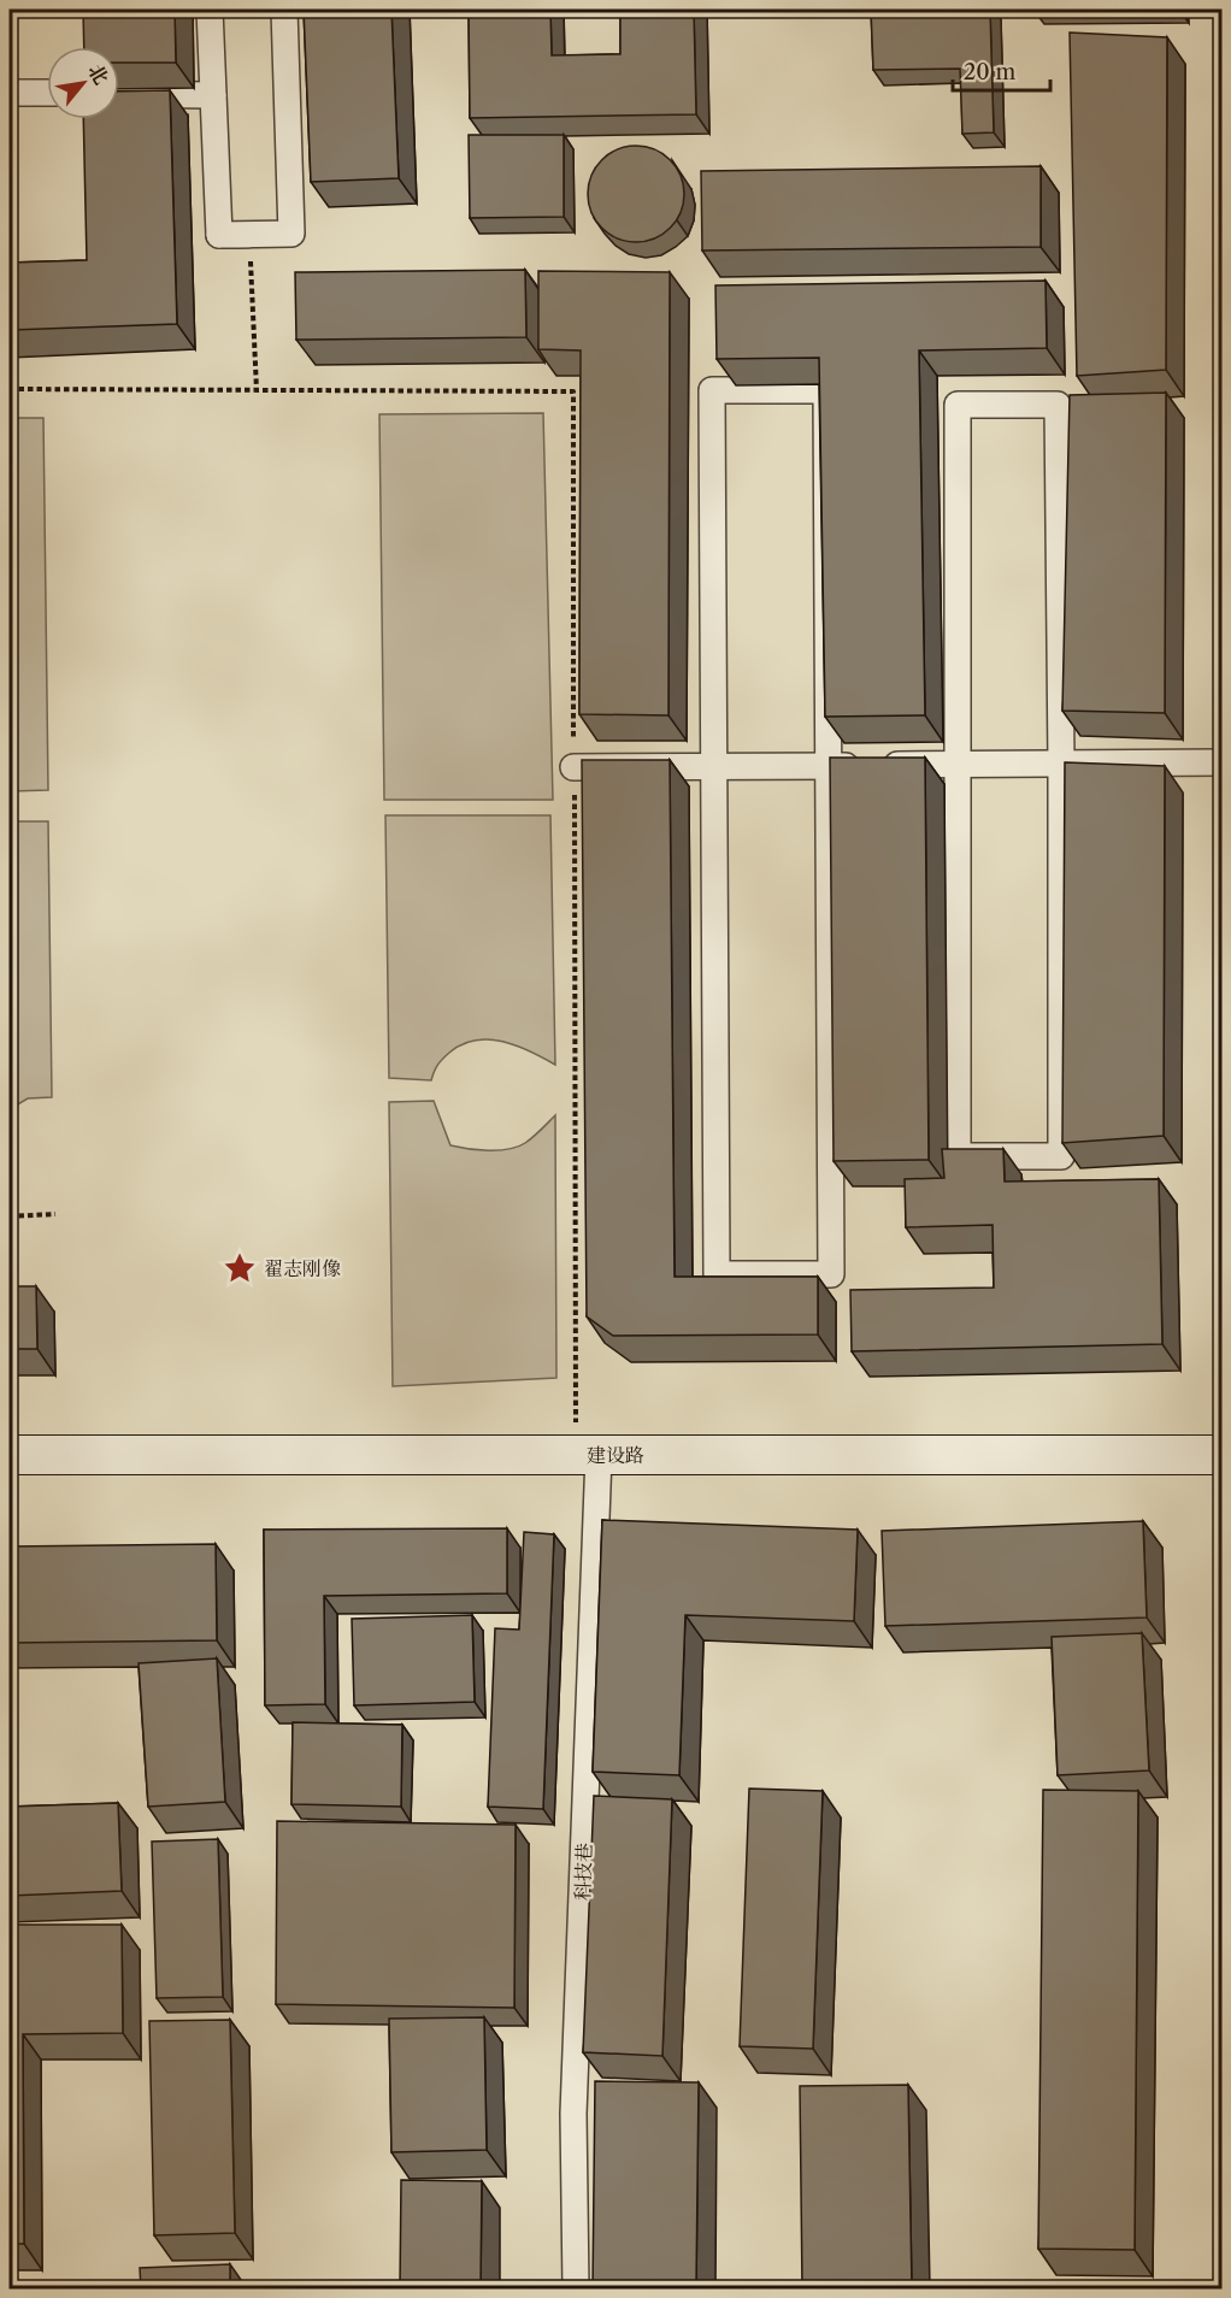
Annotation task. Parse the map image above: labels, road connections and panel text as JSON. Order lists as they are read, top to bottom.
{
  "streets": {
    "street": ["建设路", "科技巷"]
  },
  "crossings": [
    ["建设路", "科技巷"]
  ],
  "places": {
    "place": ["翟志刚像"]
  },
  "scale_bar": "20 m",
  "north": "top right"
}
